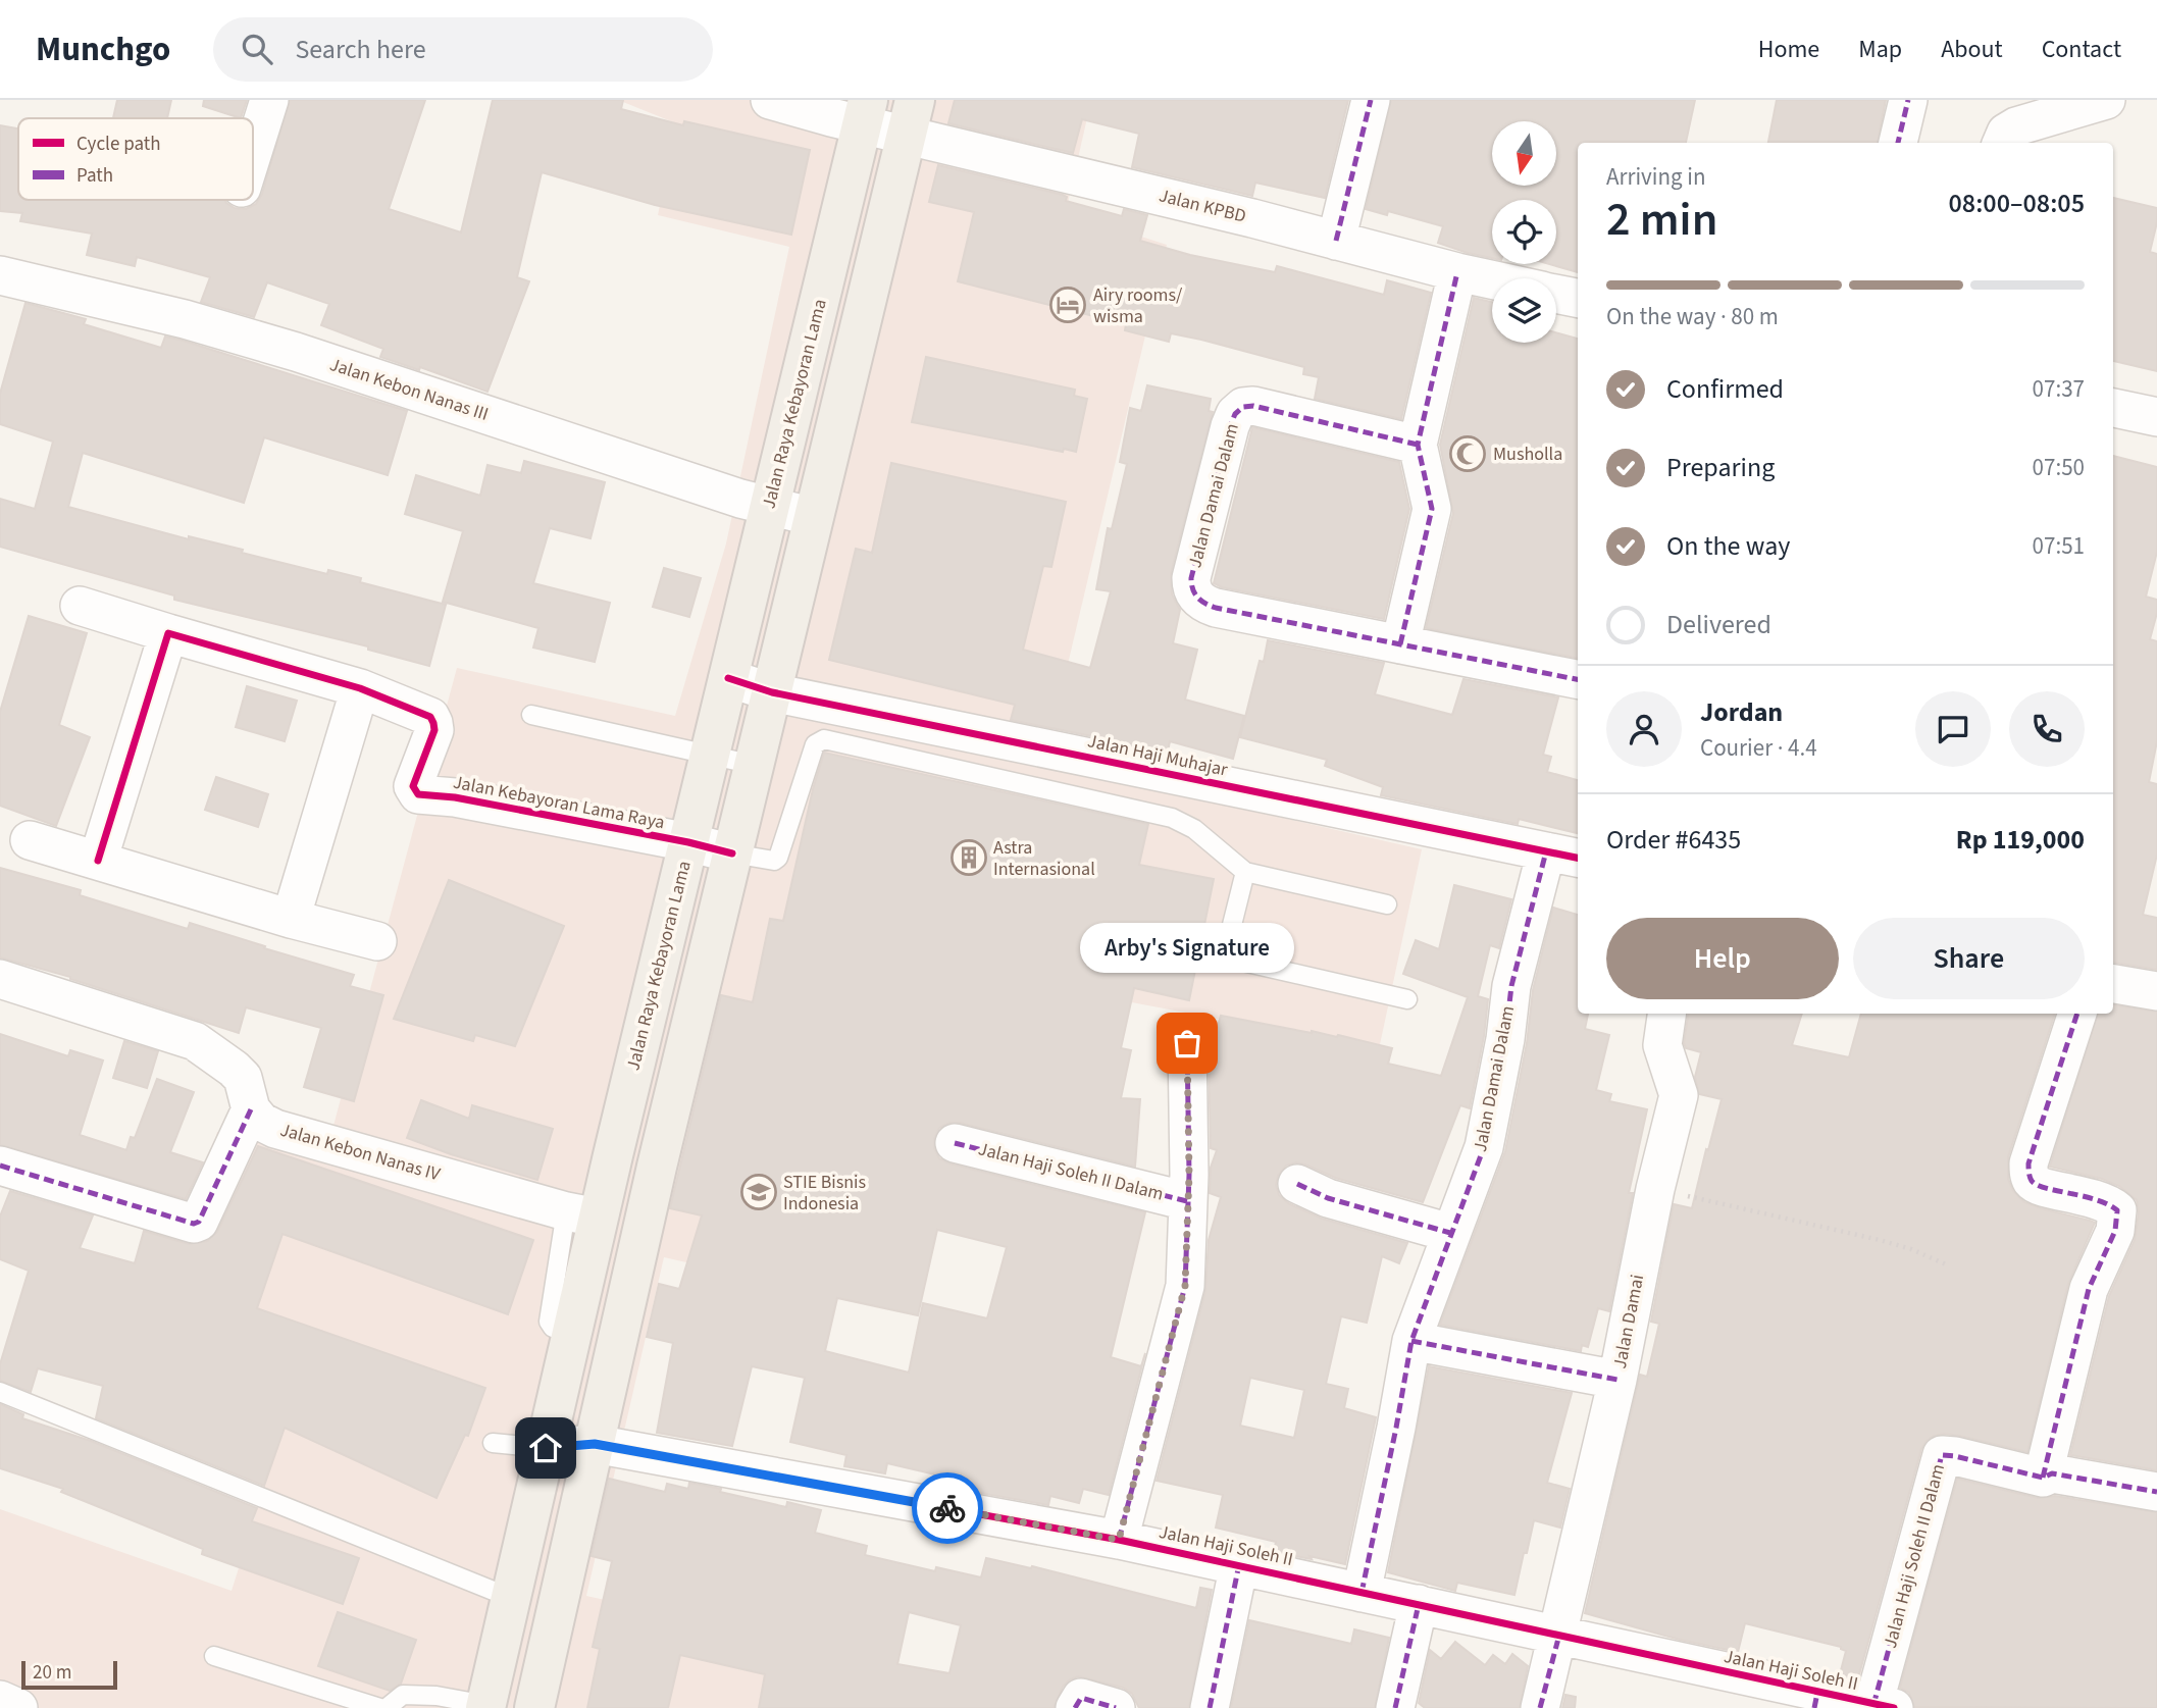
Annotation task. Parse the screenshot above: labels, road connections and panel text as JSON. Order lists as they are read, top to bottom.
{
  "streets": {
    "main road": ["Jalan Raya Kebayoran Lama"],
    "street": [
      "Jalan KPBD",
      "Jalan Kebon Nanas III",
      "Jalan Damai Dalam",
      "Jalan Haji Muhajar",
      "Jalan Kebayoran Lama Raya",
      "Jalan Kebon Nanas IV",
      "Jalan Haji Soleh II Dalam",
      "Jalan Damai",
      "Jalan Haji Soleh II"
    ]
  },
  "crossings": [
    ["Jalan KPBD", "Jalan Raya Kebayoran Lama"],
    ["Jalan Kebon Nanas III", "Jalan Raya Kebayoran Lama"],
    ["Jalan Raya Kebayoran Lama", "Jalan Haji Muhajar"],
    ["Jalan Raya Kebayoran Lama", "Jalan Kebayoran Lama Raya"],
    ["Jalan Raya Kebayoran Lama", "Jalan Kebon Nanas IV"],
    ["Jalan Raya Kebayoran Lama", "Jalan Haji Soleh II"],
    ["Jalan Damai Dalam", "Jalan Haji Muhajar"],
    ["Jalan Damai Dalam", "Jalan Haji Soleh II"],
    ["Jalan Haji Soleh II Dalam", "Jalan Haji Soleh II"],
    ["Jalan Damai", "Jalan Haji Soleh II"]
  ],
  "places": {
    "hotel": ["Airy rooms/ wisma"],
    "mosque": ["Musholla"],
    "building": ["Astra Internasional"],
    "other": ["Arby's Signature"],
    "school or university": ["STIE Bisnis Indonesia"]
  },
  "legend": ["Cycle path", "Path"],
  "scale_bar": "20 m",
  "north": "bottom",
  "page": {
    "header": "Munchgo",
    "search": "Search here",
    "nav": [
      "Home",
      "Map",
      "About",
      "Contact"
    ],
    "heading": ["2 min", "Arriving in", "08:00–08:05"],
    "panel": [
      "Jordan",
      "Courier · 4.4",
      "Order #6435",
      "Rp 119,000"
    ],
    "bar": "On the way · 80 m",
    "list": [
      ["Confirmed", "07:37"],
      ["Preparing", "07:50"],
      ["On the way", "07:51"],
      "Delivered"
    ],
    "buttons": ["Help", "Share"],
    "bubble": "Arby's Signature",
    "scale": "20 m"
  }
}
